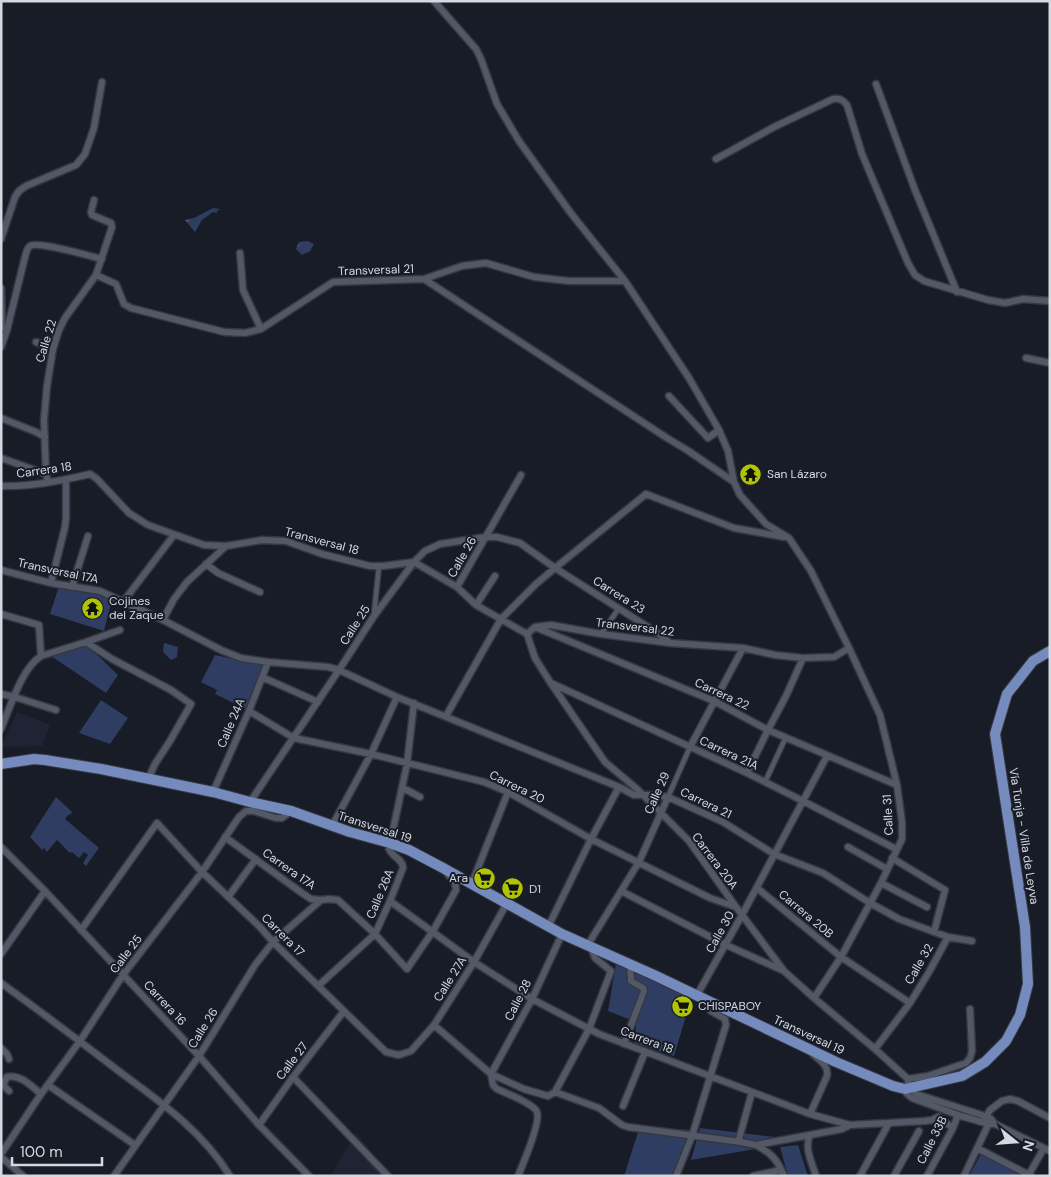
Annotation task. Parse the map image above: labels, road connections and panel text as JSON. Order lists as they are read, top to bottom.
{
  "streets": {
    "main road": ["Transversal 19", "Vía Tunja - Villa de Leyva"],
    "street": [
      "Transversal 21",
      "Calle 22",
      "Carrera 18",
      "Transversal 18",
      "Calle 26",
      "Transversal 17A",
      "Carrera 23",
      "Calle 25",
      "Transversal 22",
      "Carrera 22",
      "Calle 24A",
      "Carrera 21A",
      "Carrera 20",
      "Calle 29",
      "Carrera 21",
      "Calle 31",
      "Carrera 20A",
      "Carrera 17A",
      "Calle 26A",
      "Carrera 20B",
      "Calle 30",
      "Carrera 17",
      "Calle 32",
      "Calle 27A",
      "Calle 28",
      "Carrera 16",
      "Calle 27",
      "Calle 33B"
    ]
  },
  "crossings": [
    ["Transversal 21", "Calle 22"],
    ["Calle 22", "Carrera 18"],
    ["Carrera 18", "Transversal 18"],
    ["Carrera 18", "Carrera 17A"],
    ["Carrera 18", "Calle 26A"],
    ["Carrera 18", "Calle 27A"],
    ["Carrera 18", "Calle 28"],
    ["Transversal 18", "Carrera 23"],
    ["Transversal 18", "Calle 25"],
    ["Calle 26", "Carrera 23"],
    ["Calle 26", "Carrera 17A"],
    ["Calle 26", "Carrera 17"],
    ["Calle 26", "Carrera 16"],
    ["Transversal 17A", "Calle 24A"],
    ["Transversal 17A", "Carrera 21"],
    ["Carrera 23", "Calle 25"],
    ["Carrera 23", "Transversal 22"],
    ["Calle 25", "Carrera 20"],
    ["Calle 25", "Carrera 21"],
    ["Calle 25", "Transversal 19"],
    ["Calle 25", "Carrera 17A"],
    ["Calle 25", "Carrera 17"],
    ["Calle 25", "Carrera 16"],
    ["Transversal 22", "Carrera 22"],
    ["Transversal 22", "Calle 29"],
    ["Carrera 22", "Calle 29"],
    ["Carrera 22", "Calle 31"],
    ["Carrera 22", "Calle 30"],
    ["Calle 24A", "Carrera 20"],
    ["Calle 24A", "Carrera 21"],
    ["Calle 24A", "Transversal 19"],
    ["Carrera 21A", "Calle 29"],
    ["Carrera 21A", "Calle 31"],
    ["Carrera 21A", "Carrera 20A"],
    ["Carrera 21A", "Calle 30"],
    ["Carrera 20", "Calle 29"],
    ["Carrera 20", "Carrera 20A"],
    ["Calle 29", "Carrera 21"],
    ["Calle 29", "Transversal 19"],
    ["Calle 29", "Carrera 20A"],
    ["Carrera 21", "Calle 31"],
    ["Carrera 21", "Carrera 20A"],
    ["Carrera 21", "Calle 30"],
    ["Carrera 21", "Calle 32"],
    ["Calle 31", "Carrera 20A"],
    ["Calle 31", "Carrera 20B"],
    ["Transversal 19", "Vía Tunja - Villa de Leyva"],
    ["Transversal 19", "Carrera 20A"],
    ["Transversal 19", "Calle 26A"],
    ["Transversal 19", "Calle 30"],
    ["Transversal 19", "Calle 27A"],
    ["Transversal 19", "Calle 28"],
    ["Vía Tunja - Villa de Leyva", "Carrera 20A"],
    ["Carrera 20A", "Calle 30"],
    ["Carrera 20A", "Calle 32"],
    ["Carrera 17A", "Calle 26A"],
    ["Calle 26A", "Carrera 17"],
    ["Carrera 20B", "Calle 30"],
    ["Carrera 17", "Calle 27A"],
    ["Carrera 17", "Carrera 16"],
    ["Carrera 17", "Calle 27"],
    ["Carrera 16", "Calle 27"]
  ],
  "places": {
    "temple": ["San Lázaro", "Cojines del Zaque"],
    "supermarket": ["Ara", "D1", "CHISPABOY"]
  },
  "scale_bar": "100 m",
  "north": "right"
}
